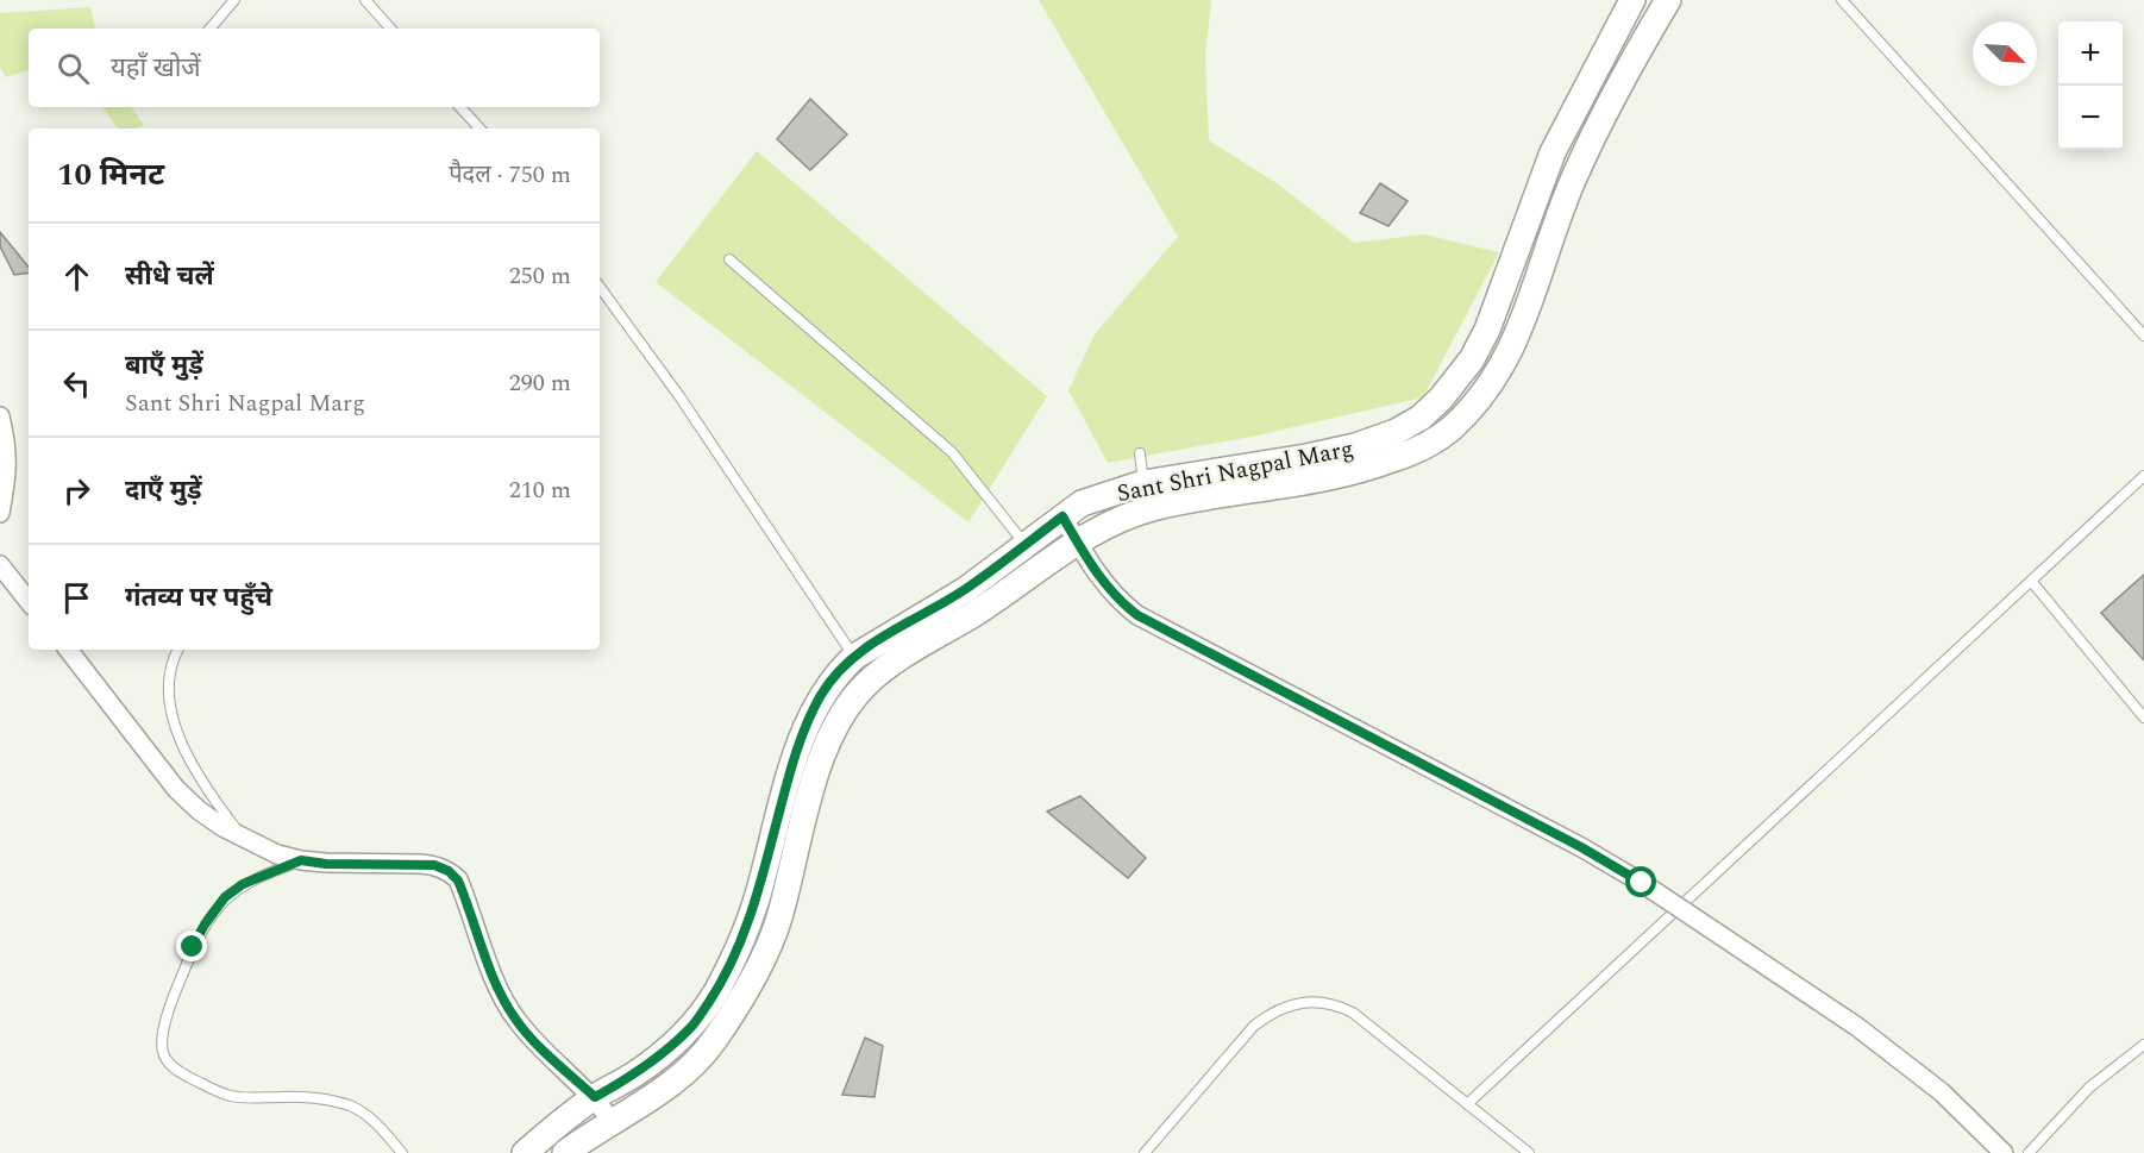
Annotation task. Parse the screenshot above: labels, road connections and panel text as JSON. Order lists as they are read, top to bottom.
{
  "streets": {
    "street": ["Sant Shri Nagpal Marg"]
  },
  "north": "bottom right",
  "page": {
    "map_buttons": ["+", "−"],
    "search": "यहाँ खोजें",
    "heading": ["10 मिनट", "पैदल · 750 m"],
    "list": [
      ["सीधे चलें", "250 m"],
      ["बाएँ मुड़ें", "Sant Shri Nagpal Marg", "290 m"],
      ["दाएँ मुड़ें", "210 m"],
      "गंतव्य पर पहुँचे"
    ]
  }
}
